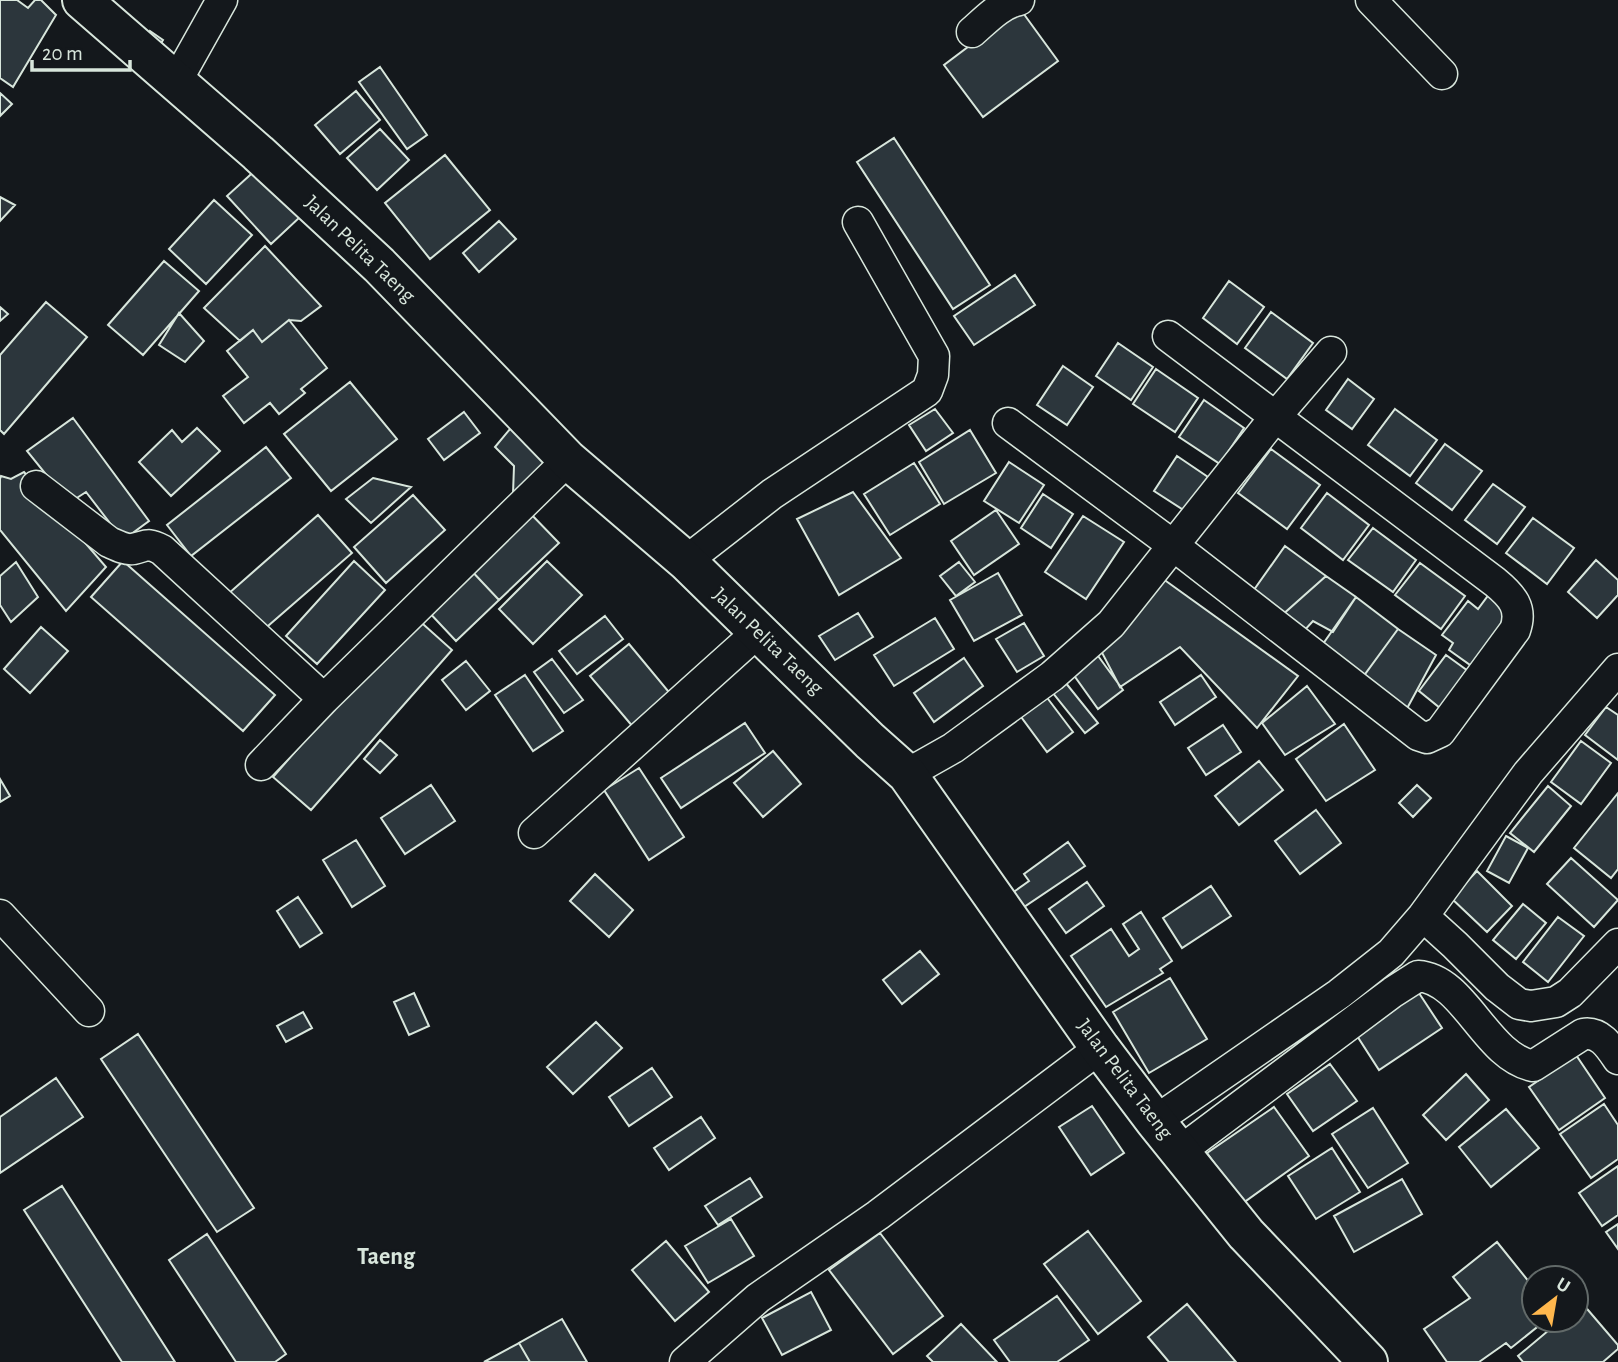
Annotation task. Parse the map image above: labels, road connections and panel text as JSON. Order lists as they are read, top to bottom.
{
  "streets": {
    "street": ["Jalan Pelita Taeng"]
  },
  "districts": ["Taeng"],
  "scale_bar": "20 m",
  "north": "top right"
}
